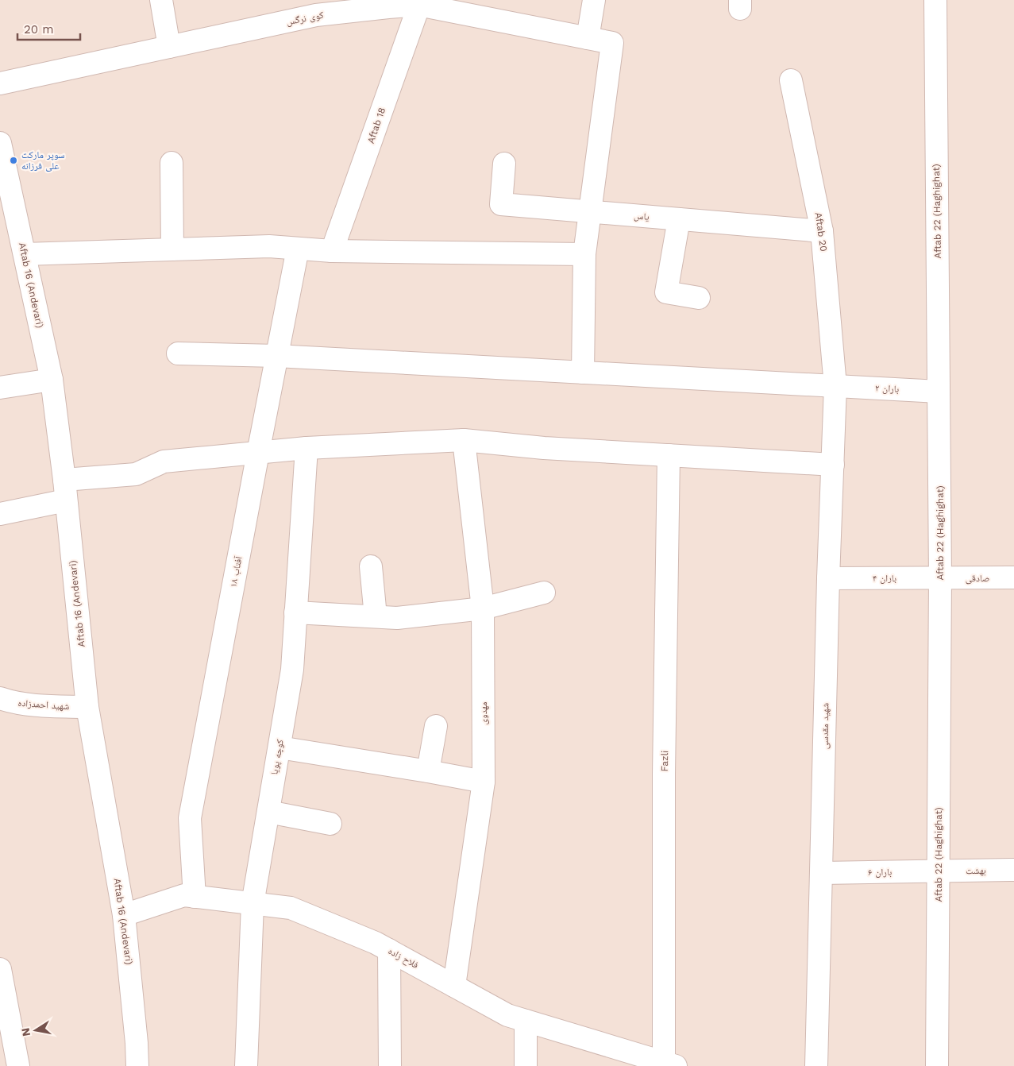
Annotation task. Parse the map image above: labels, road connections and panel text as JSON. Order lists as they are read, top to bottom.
{
  "streets": {
    "street": [
      "کوی نرگس",
      "Aftab 18",
      "Aftab 22 (Haghighat)",
      "یاس",
      "Aftab 20",
      "Aftab 16 (Andevari)",
      "باران ۲",
      "آفتاب ۱۸",
      "باران ۴",
      "صادقی",
      "شهید احمدزاده",
      "مهدوی",
      "شهید مقدسی",
      "کوچه پویا",
      "Fazli",
      "بهشت",
      "باران ۶",
      "فلاح زاده"
    ]
  },
  "crossings": [
    ["کوی نرگس", "Aftab 18"],
    ["کوی نرگس", "یاس"],
    ["Aftab 22 (Haghighat)", "باران ۲"],
    ["Aftab 22 (Haghighat)", "باران ۴"],
    ["Aftab 22 (Haghighat)", "صادقی"],
    ["Aftab 22 (Haghighat)", "بهشت"],
    ["Aftab 22 (Haghighat)", "باران ۶"],
    ["یاس", "Aftab 20"],
    ["Aftab 20", "باران ۲"],
    ["Aftab 20", "شهید مقدسی"],
    ["Aftab 16 (Andevari)", "شهید احمدزاده"],
    ["Aftab 16 (Andevari)", "فلاح زاده"],
    ["باران ۲", "آفتاب ۱۸"],
    ["باران ۲", "شهید مقدسی"],
    ["آفتاب ۱۸", "فلاح زاده"],
    ["باران ۴", "صادقی"],
    ["باران ۴", "شهید مقدسی"],
    ["مهدوی", "فلاح زاده"],
    ["شهید مقدسی", "باران ۶"],
    ["کوچه پویا", "فلاح زاده"],
    ["Fazli", "فلاح زاده"],
    ["بهشت", "باران ۶"]
  ],
  "places": ["سوپر مارکت علی فرزانه"],
  "scale_bar": "20 m",
  "north": "left"
}
